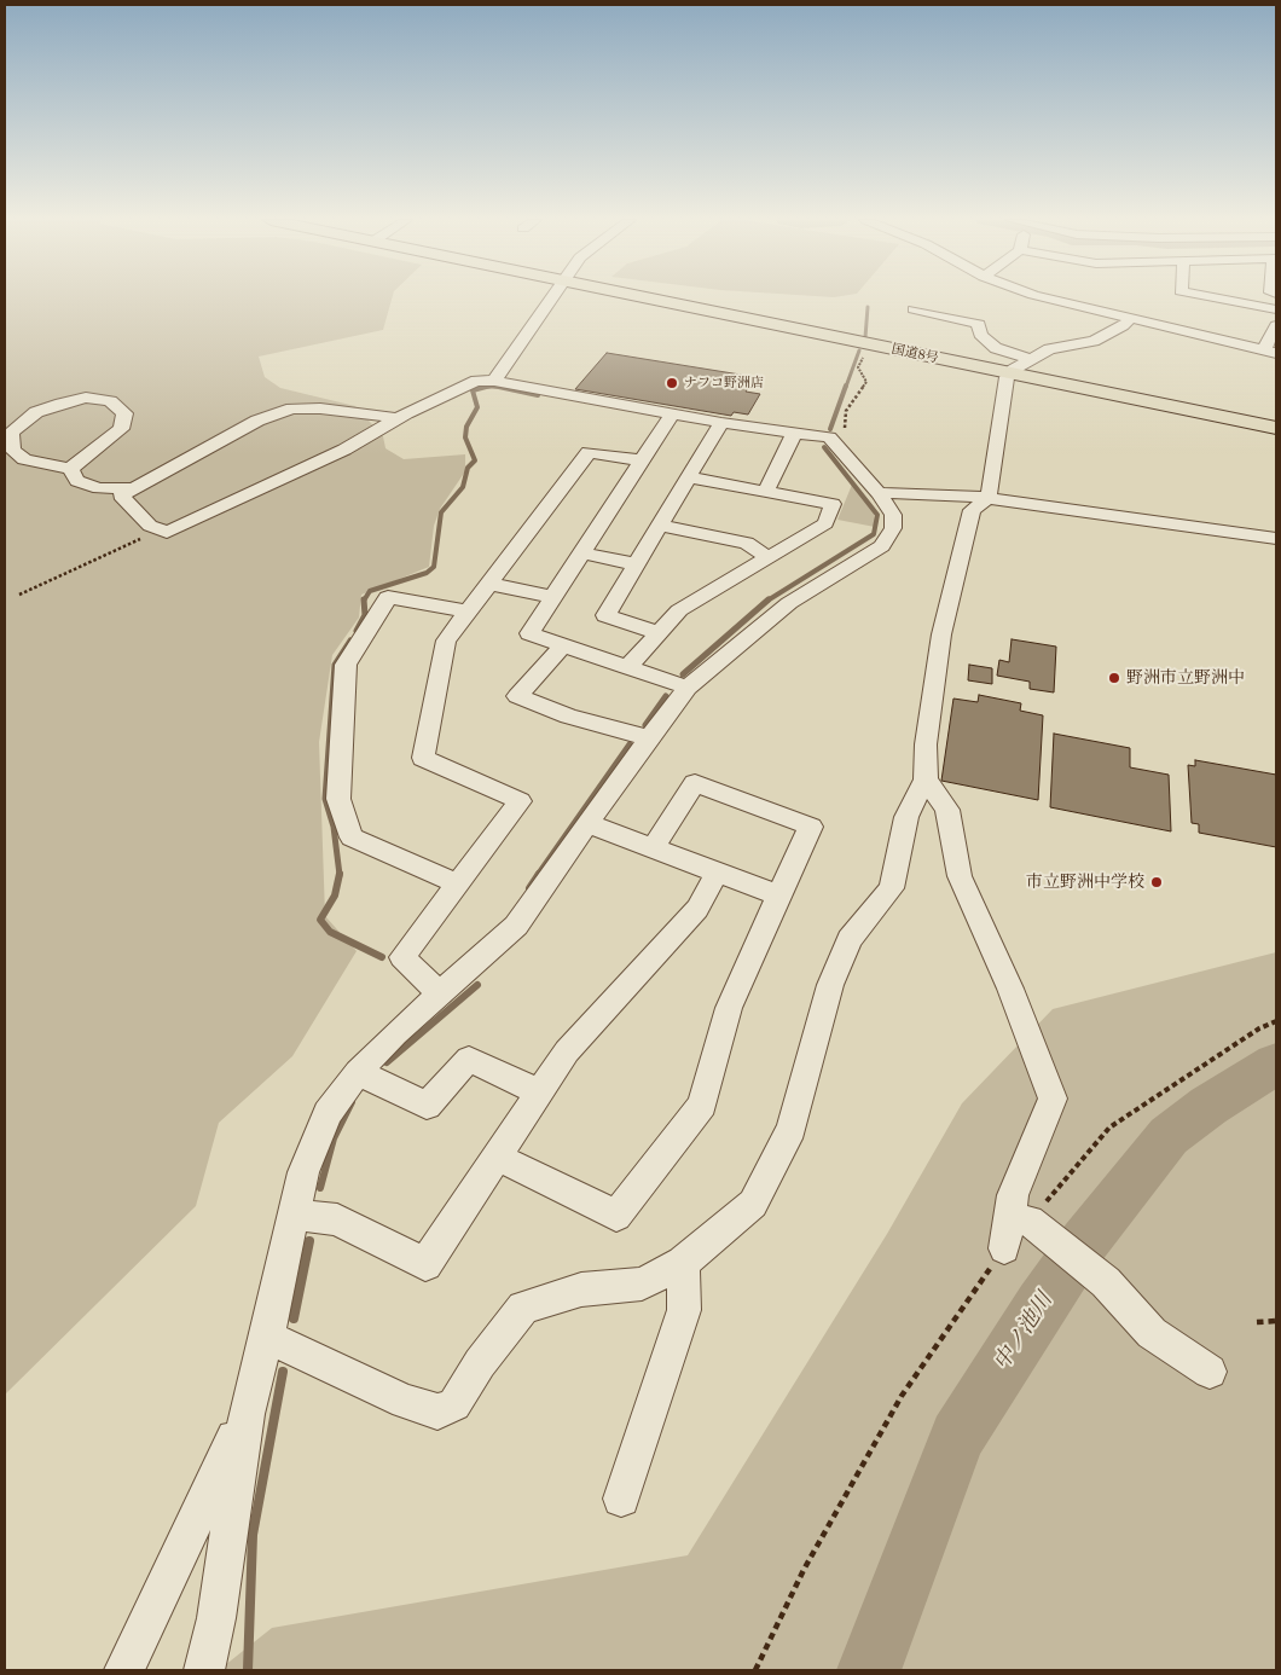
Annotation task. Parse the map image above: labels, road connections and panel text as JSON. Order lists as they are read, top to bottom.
{
  "streets": {
    "highway": ["国道8号"]
  },
  "water": ["中ノ池川"],
  "places": ["ナフコ野洲店", "野洲市立野洲中", "市立野洲中学校"]
}
